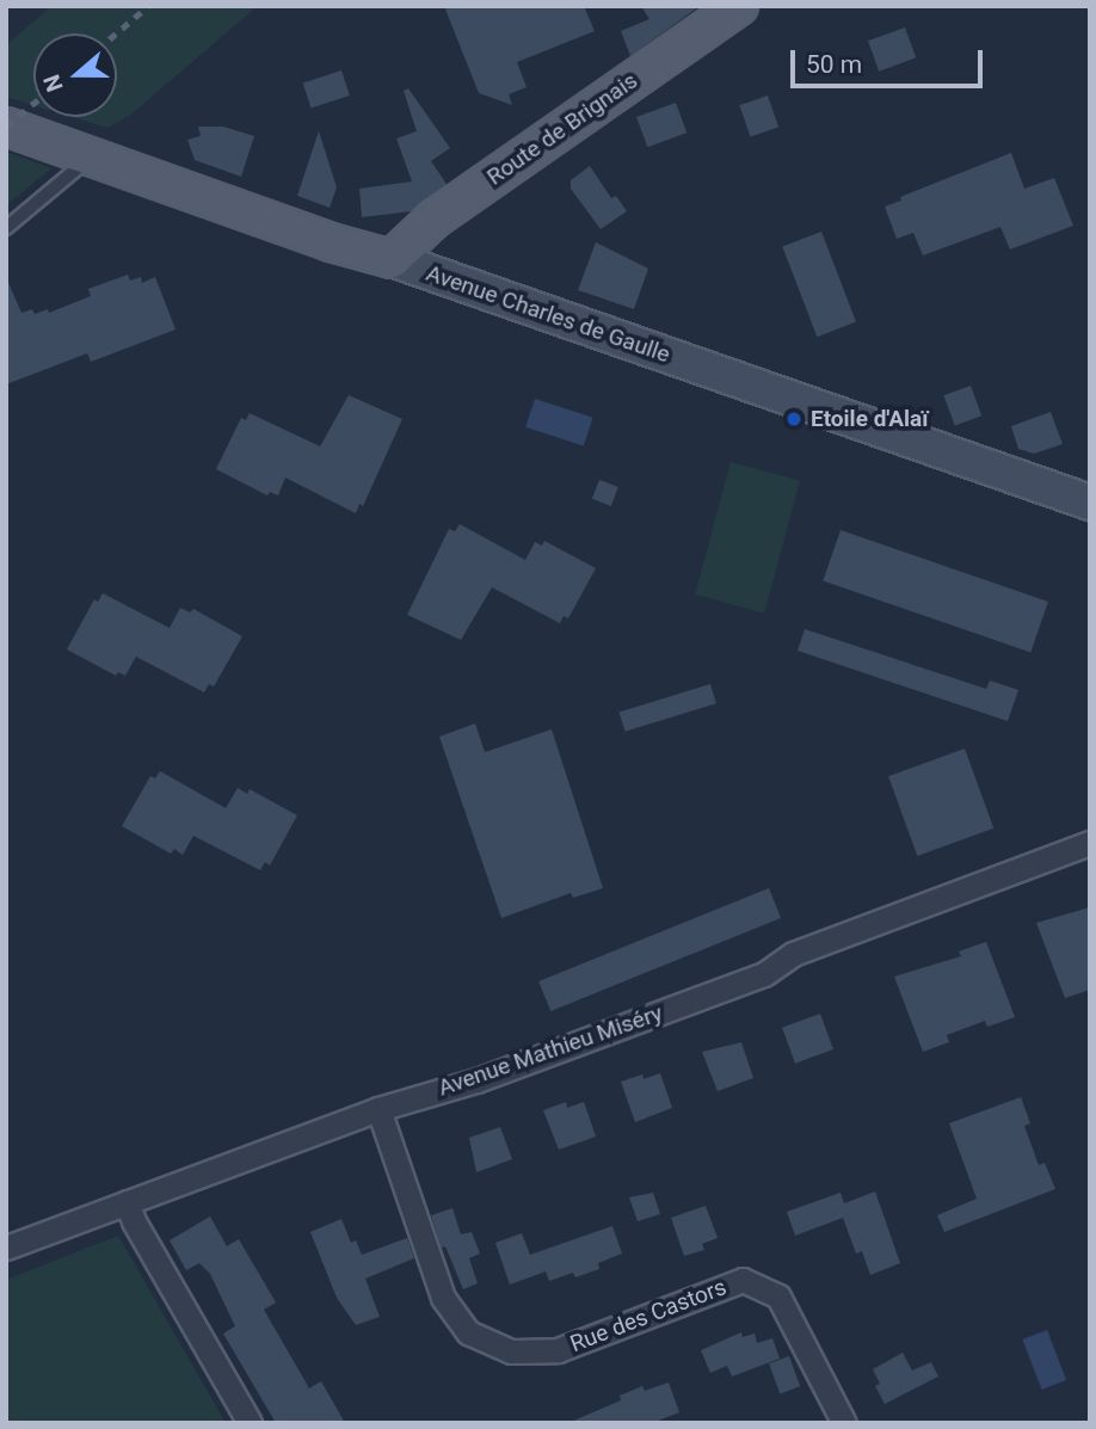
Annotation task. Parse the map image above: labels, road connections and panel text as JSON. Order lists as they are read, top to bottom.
{
  "streets": {
    "main road": ["Route de Brignais", "Avenue Charles de Gaulle"],
    "street": ["Avenue Mathieu Miséry", "Rue des Castors"]
  },
  "crossings": [
    ["Route de Brignais", "Avenue Charles de Gaulle"],
    ["Avenue Mathieu Miséry", "Rue des Castors"]
  ],
  "places": ["Etoile d'Alaï"],
  "scale_bar": "50 m",
  "north": "left"
}
